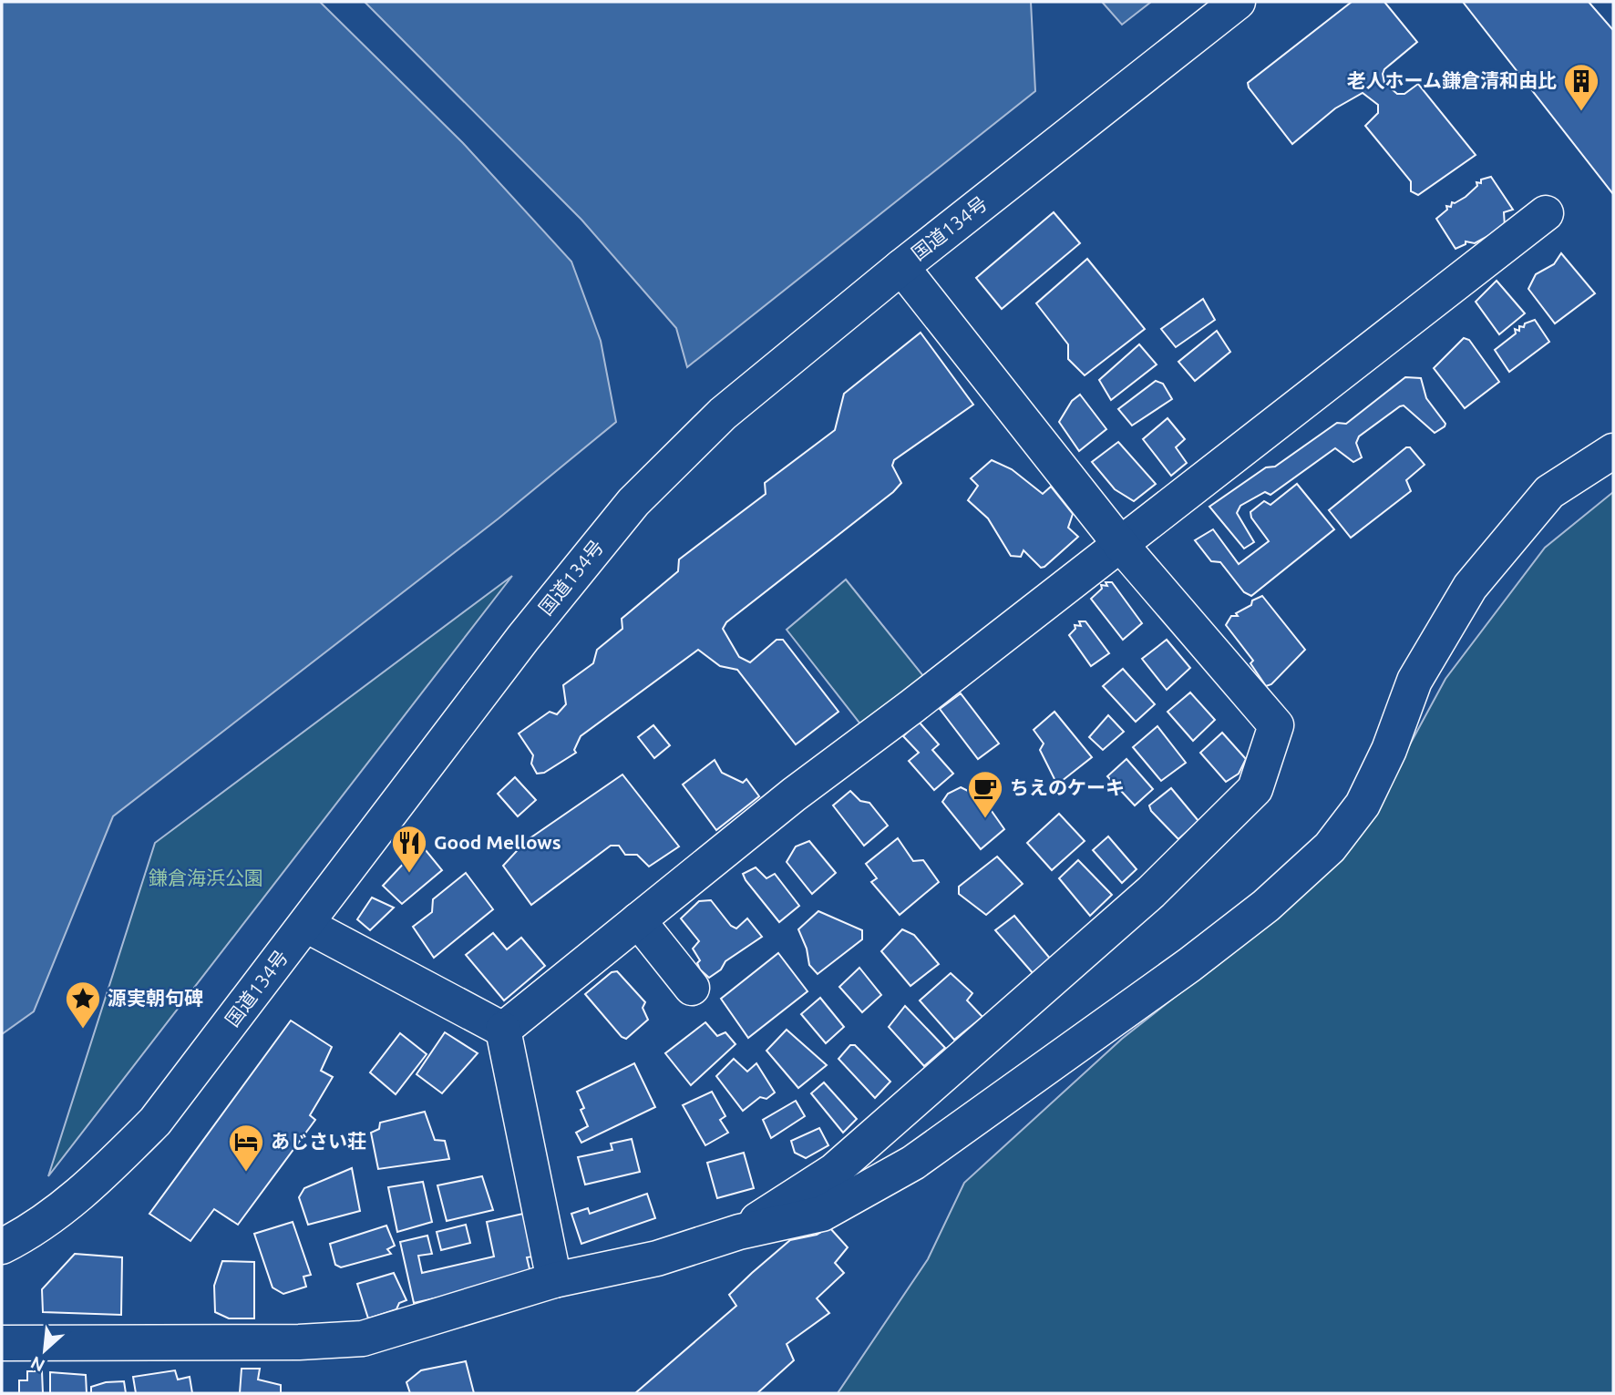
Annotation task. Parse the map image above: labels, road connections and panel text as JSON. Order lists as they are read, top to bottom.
{
  "streets": {
    "main road": ["国道134号"]
  },
  "parks": ["鎌倉海浜公園"],
  "places": {
    "building": ["老人ホーム鎌倉清和由比"],
    "cafe": ["ちえのケーキ"],
    "restaurant": ["Good Mellows"],
    "place": ["源実朝句碑"],
    "hotel": ["あじさい荘"]
  },
  "north": "bottom left"
}
